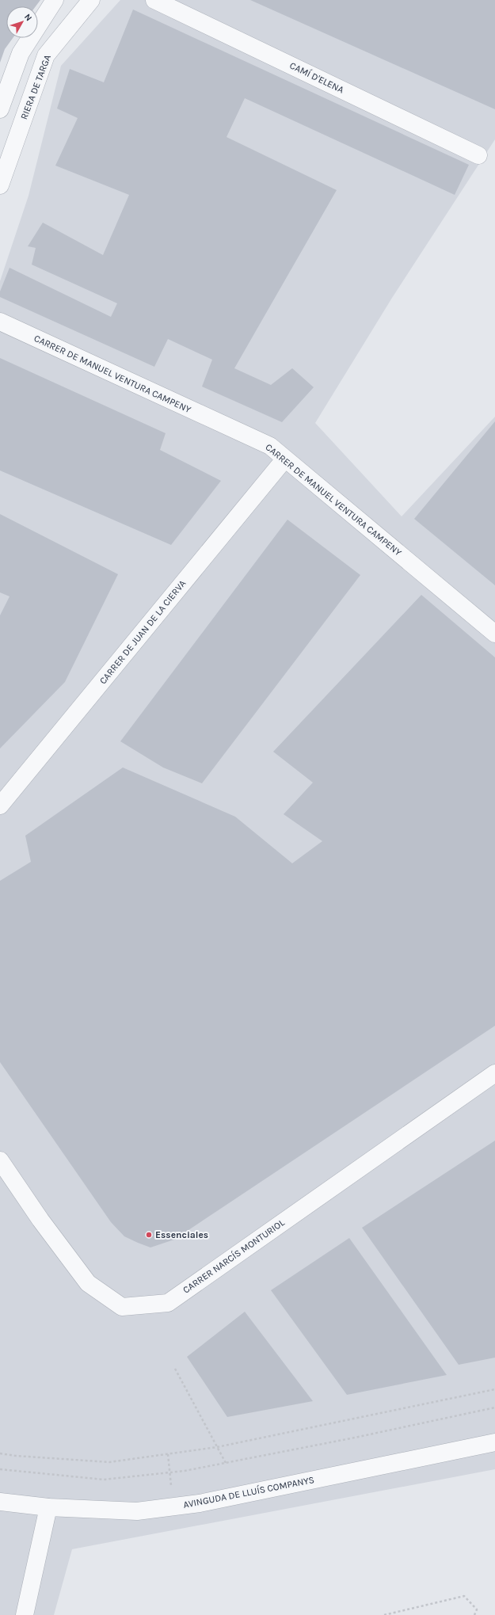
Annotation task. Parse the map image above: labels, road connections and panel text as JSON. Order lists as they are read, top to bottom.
{
  "streets": {
    "street": [
      "CAMÍ D'ELENA",
      "RIERA DE TARGA",
      "CARRER DE MANUEL VENTURA CAMPENY",
      "CARRER DE JUAN DE LA CIERVA",
      "CARRER NARCÍS MONTURIOL",
      "AVINGUDA DE LLUÍS COMPANYS"
    ]
  },
  "crossings": [
    ["CARRER DE MANUEL VENTURA CAMPENY", "CARRER DE JUAN DE LA CIERVA"]
  ],
  "places": ["Essenciales"],
  "north": "top right"
}
